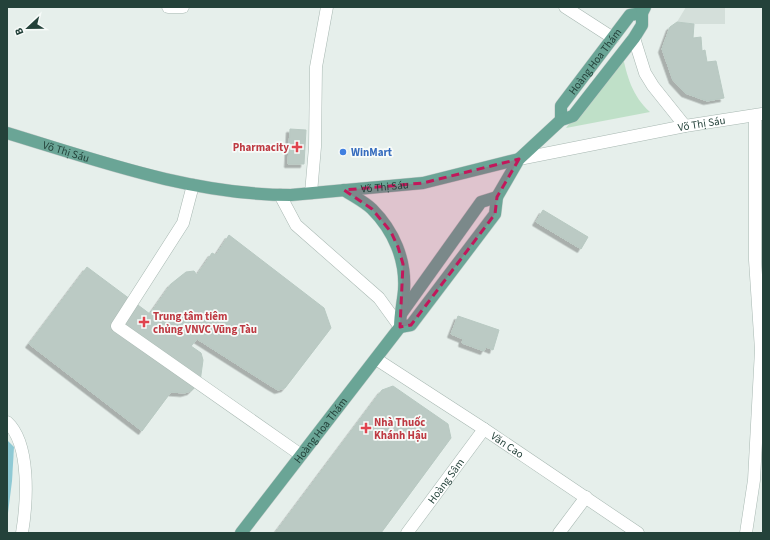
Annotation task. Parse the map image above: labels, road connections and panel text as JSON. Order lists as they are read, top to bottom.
{
  "streets": {
    "main road": ["Hoàng Hoa Thám", "Võ Thị Sáu"],
    "street": ["Văn Cao", "Hoàng Sâm"]
  },
  "crossings": [
    ["Hoàng Hoa Thám", "Võ Thị Sáu"],
    ["Hoàng Hoa Thám", "Văn Cao"],
    ["Văn Cao", "Hoàng Sâm"]
  ],
  "places": {
    "health": ["Pharmacity", "Trung tâm tiêm chủng VNVC Vũng Tàu", "Nhà Thuốc Khánh Hậu"],
    "other": ["WinMart"]
  },
  "north": "left"
}
